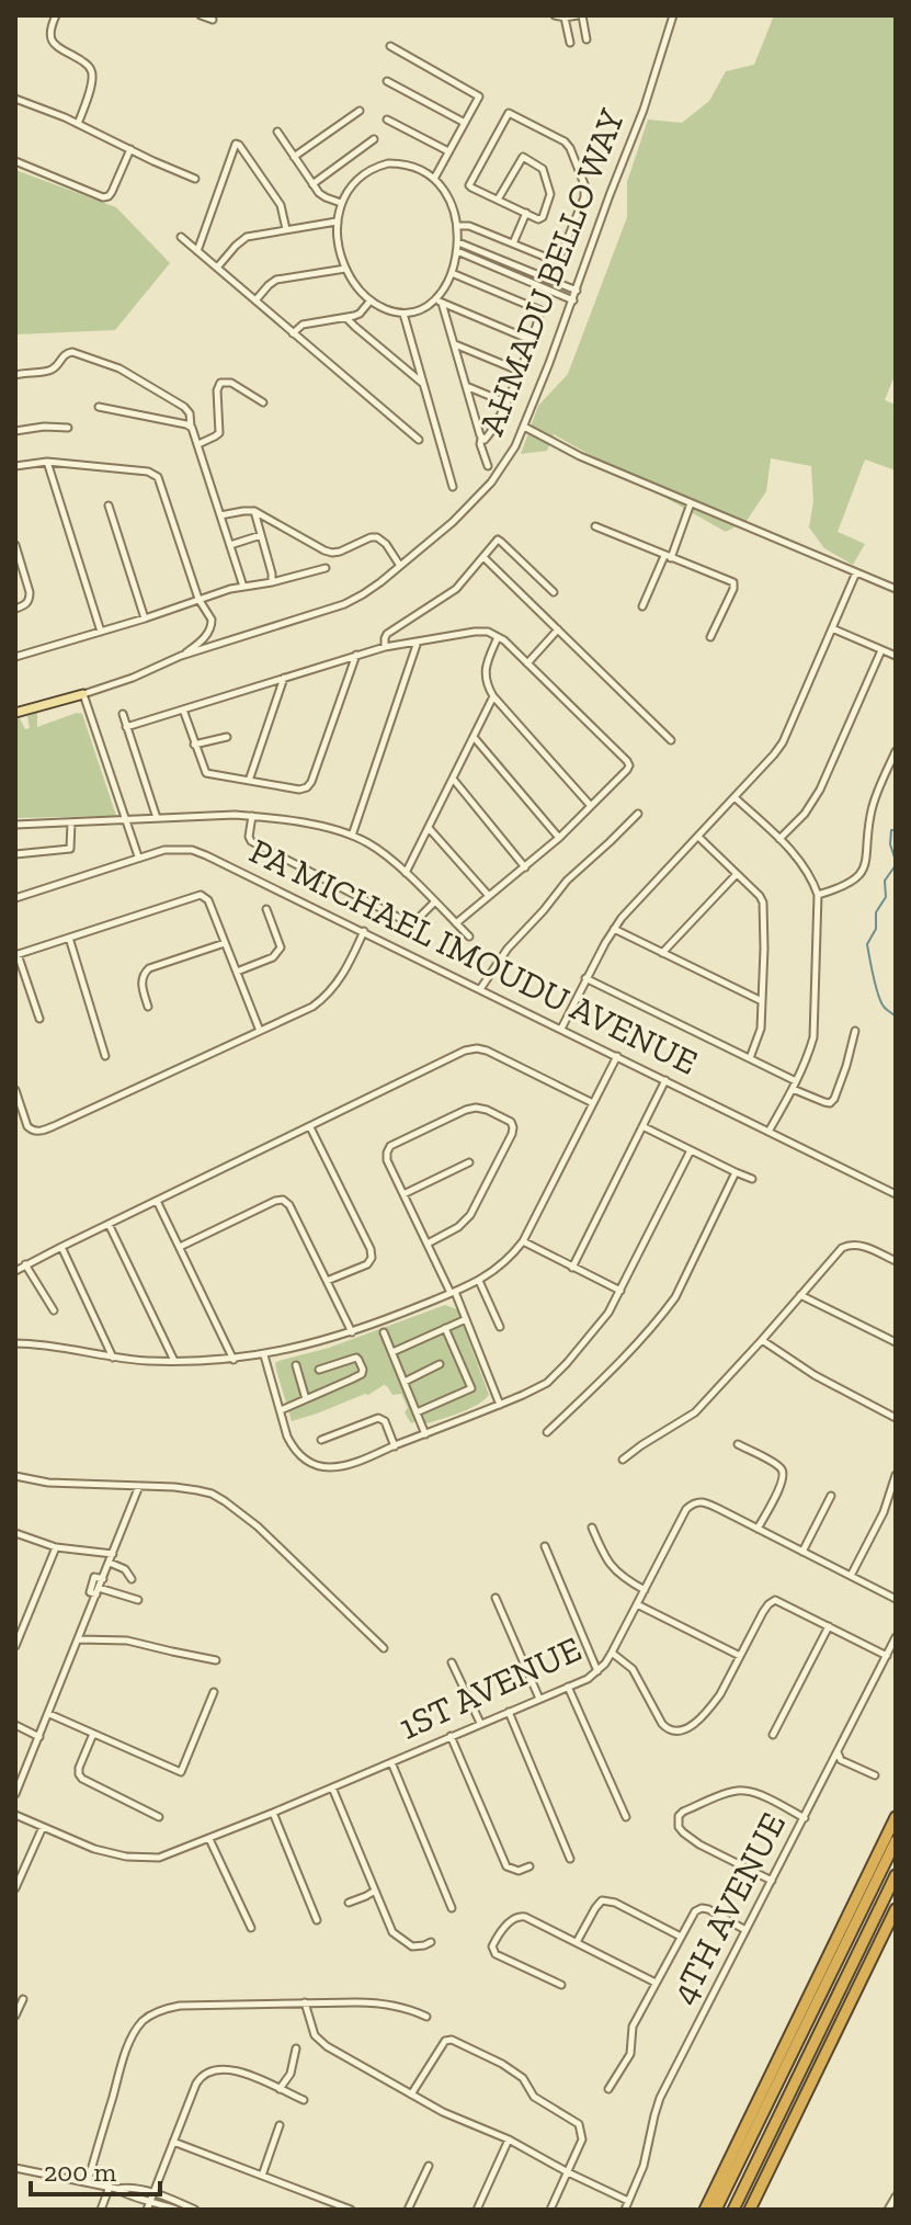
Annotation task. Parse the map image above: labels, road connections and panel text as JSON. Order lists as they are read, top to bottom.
{
  "streets": {
    "main road": ["AHMADU BELLO WAY"],
    "street": ["PA MICHAEL IMOUDU AVENUE", "1ST AVENUE", "4TH AVENUE"]
  },
  "scale_bar": "200 m"
}
